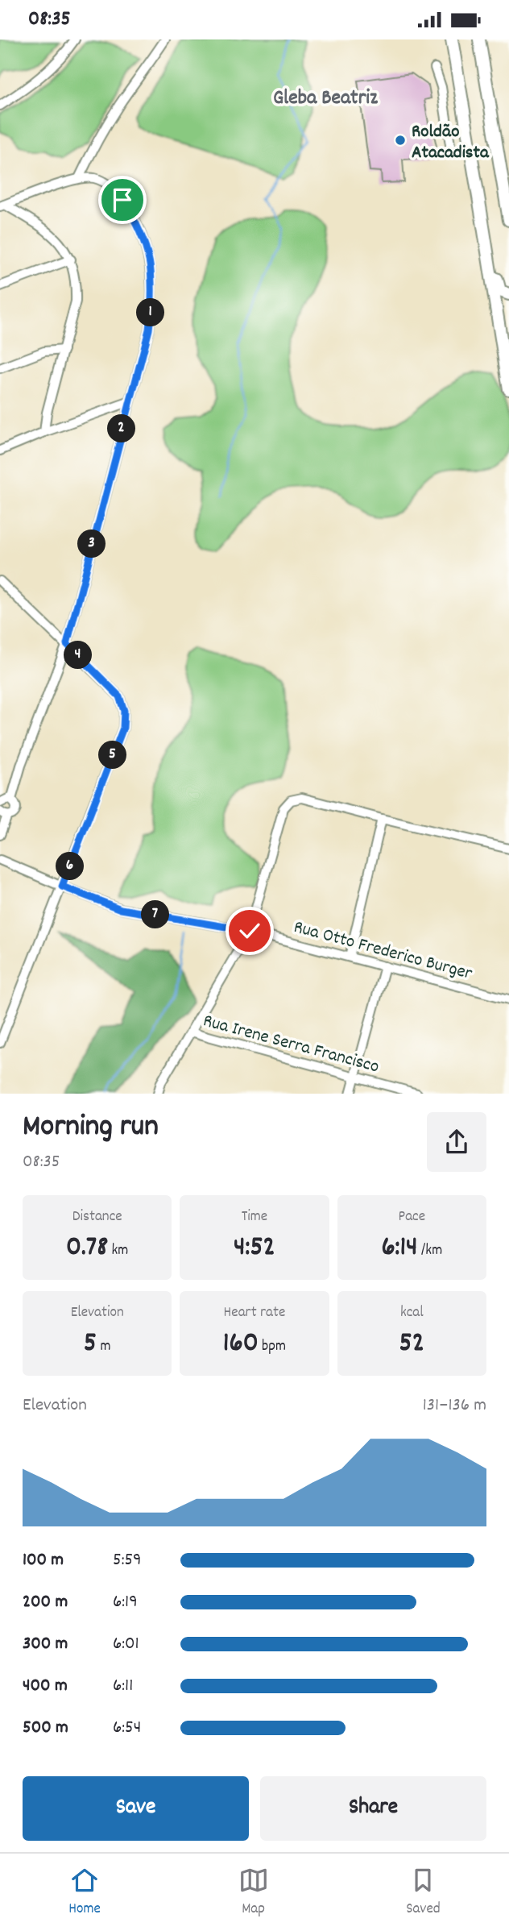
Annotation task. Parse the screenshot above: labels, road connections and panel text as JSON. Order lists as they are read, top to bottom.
{
  "streets": {
    "street": ["Rua Otto Frederico Burger", "Rua Irene Serra Francisco"]
  },
  "districts": ["Gleba Beatriz"],
  "places": ["Roldão Atacadista"],
  "page": {
    "status": "08:35",
    "pins": [
      "1",
      "2",
      "3",
      "4",
      "5",
      "6",
      "7"
    ],
    "heading": ["Morning run", "08:35"],
    "stats": [
      ["Distance", "0.78 km"],
      ["Time", "4:52"],
      ["Pace", "6:14 /km"],
      ["Elevation", "5 m"],
      ["Heart rate", "160 bpm"],
      ["kcal", "52"]
    ],
    "chart": ["Elevation", "131–136 m"],
    "list": [
      {
        "name": "100 m",
        "note": "5:59"
      },
      {
        "name": "200 m",
        "note": "6:19"
      },
      {
        "name": "300 m",
        "note": "6:01"
      },
      {
        "name": "400 m",
        "note": "6:11"
      },
      {
        "name": "500 m",
        "note": "6:54"
      }
    ],
    "buttons": ["Save", "Share"],
    "tabs": ["Home", "Map", "Saved"]
  }
}
